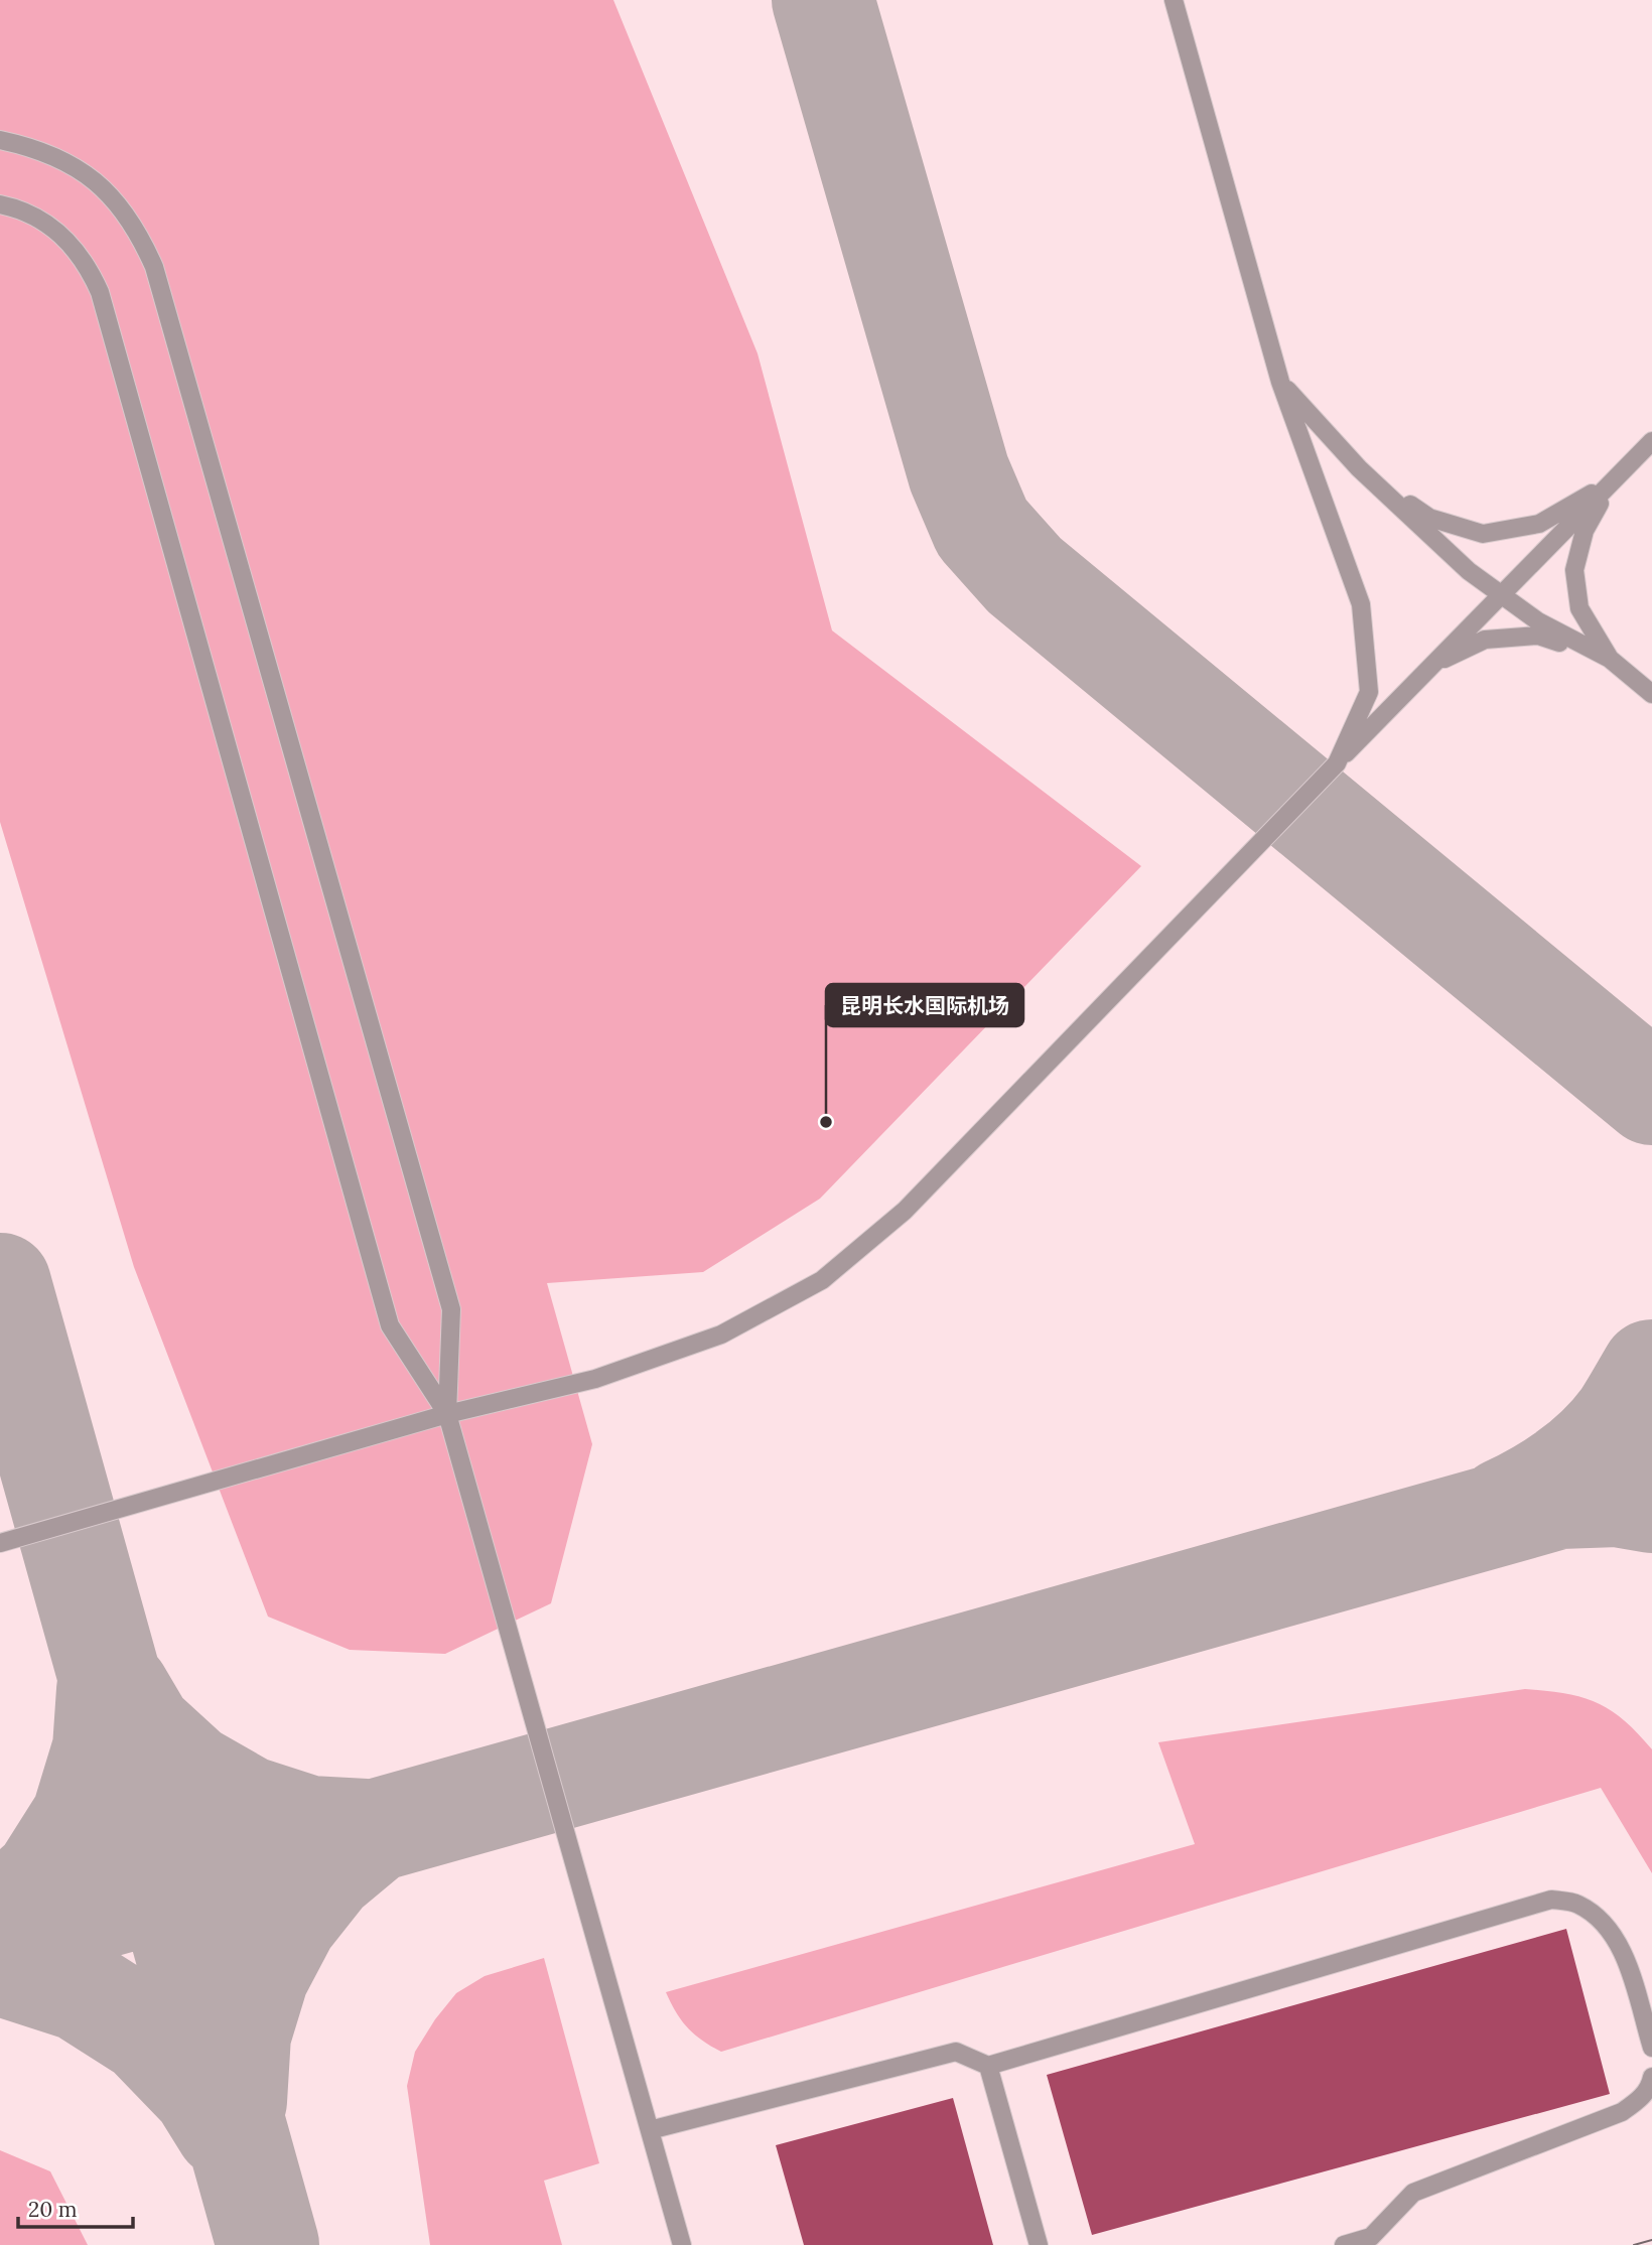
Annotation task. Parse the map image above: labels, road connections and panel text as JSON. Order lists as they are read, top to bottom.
{
  "places": ["昆明长水国际机场"],
  "scale_bar": "20 m"
}
